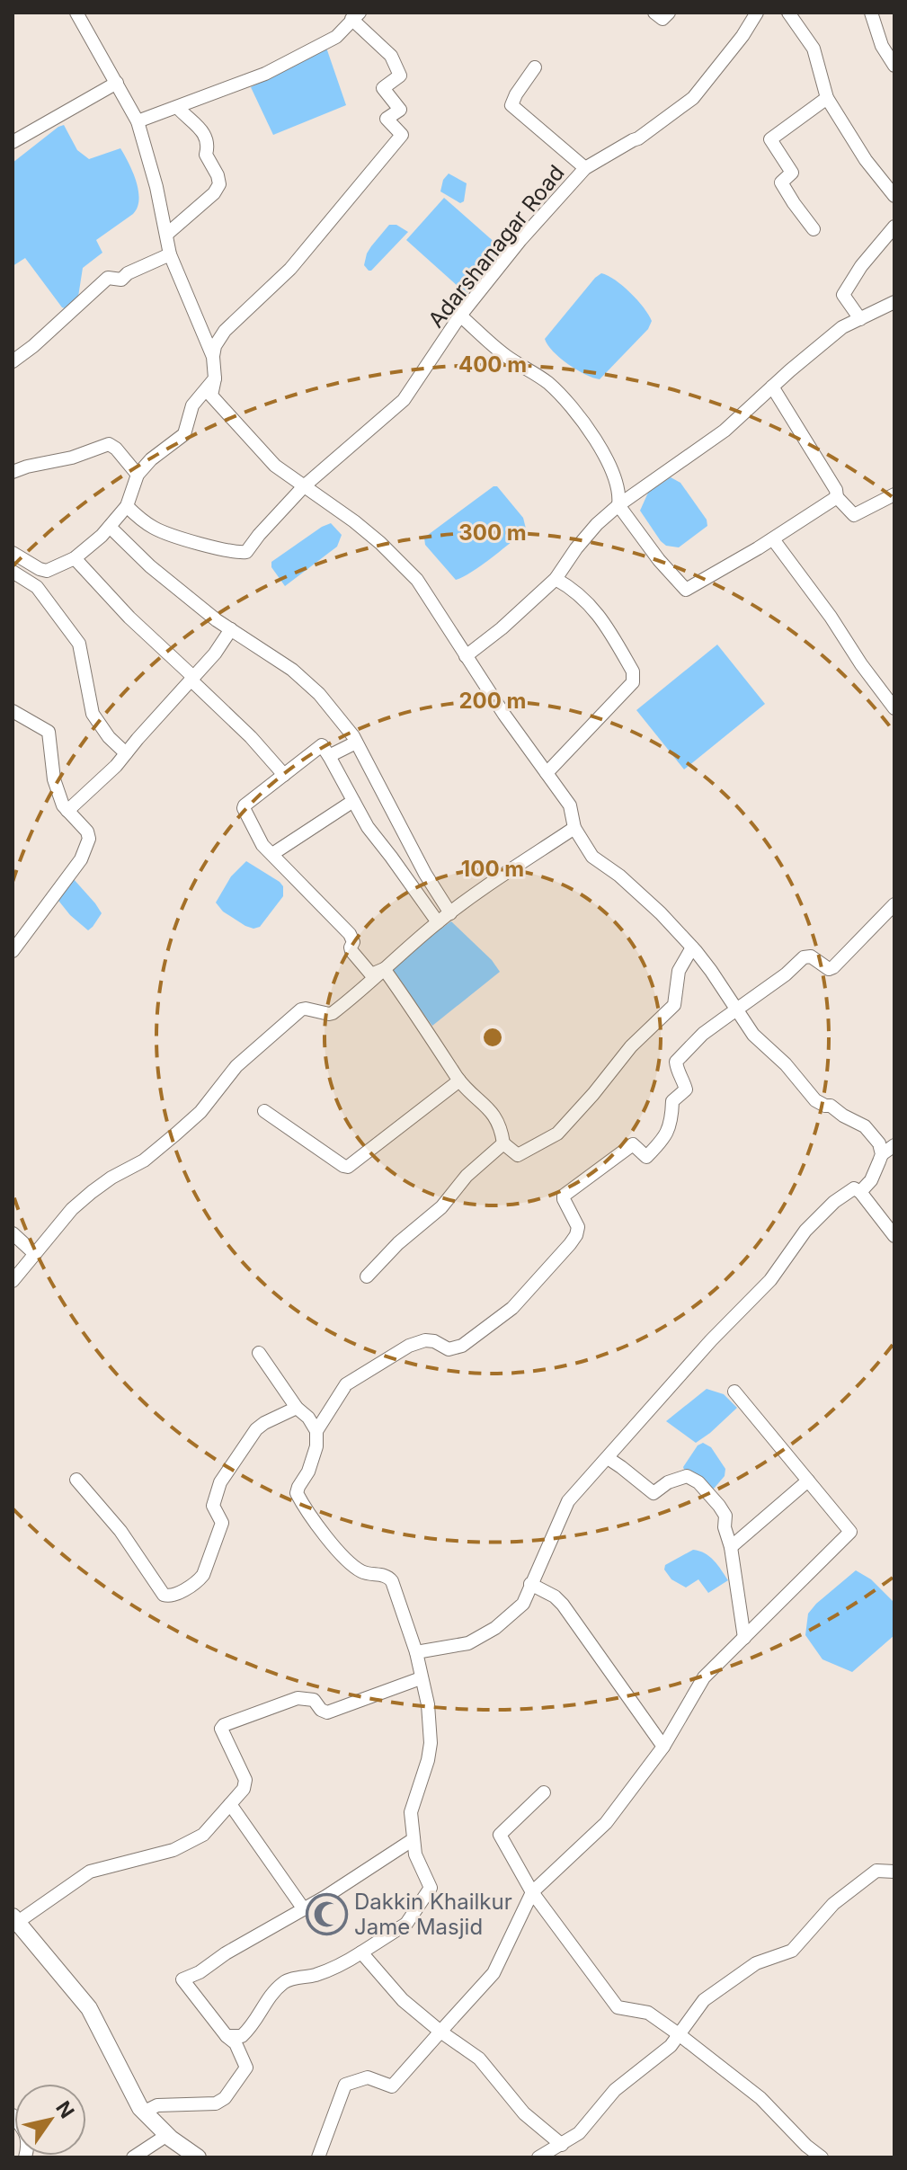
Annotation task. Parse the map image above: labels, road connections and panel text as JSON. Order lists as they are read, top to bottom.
{
  "streets": {
    "street": ["Adarshanagar Road"]
  },
  "places": {
    "mosque": ["Dakkin Khailkur Jame Masjid"]
  },
  "north": "top right",
  "rings": [
    "400 m",
    "300 m",
    "200 m",
    "100 m"
  ]
}
